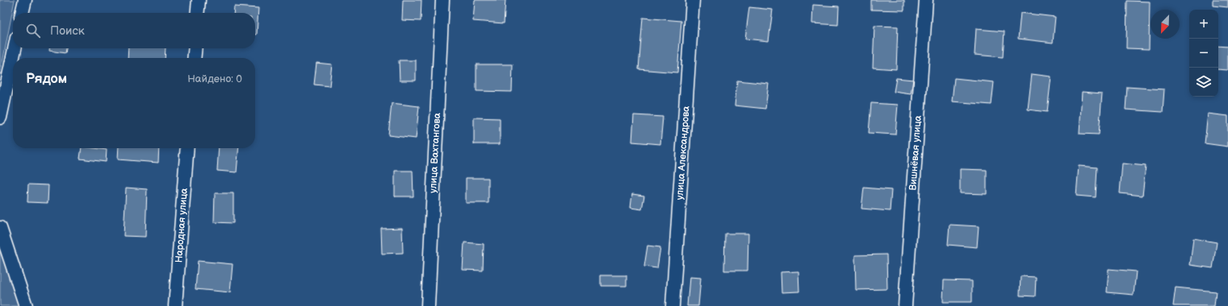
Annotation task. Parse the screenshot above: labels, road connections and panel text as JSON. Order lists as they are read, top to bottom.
{
  "streets": {
    "street": [
      "улица Вахтангова",
      "улица Александрова",
      "Вишнёвая улица",
      "Народная улица"
    ]
  },
  "north": "bottom left",
  "page": {
    "map_buttons": ["+", "−"],
    "search": "Поиск",
    "heading": ["Рядом", "Найдено: 0"]
  }
}
